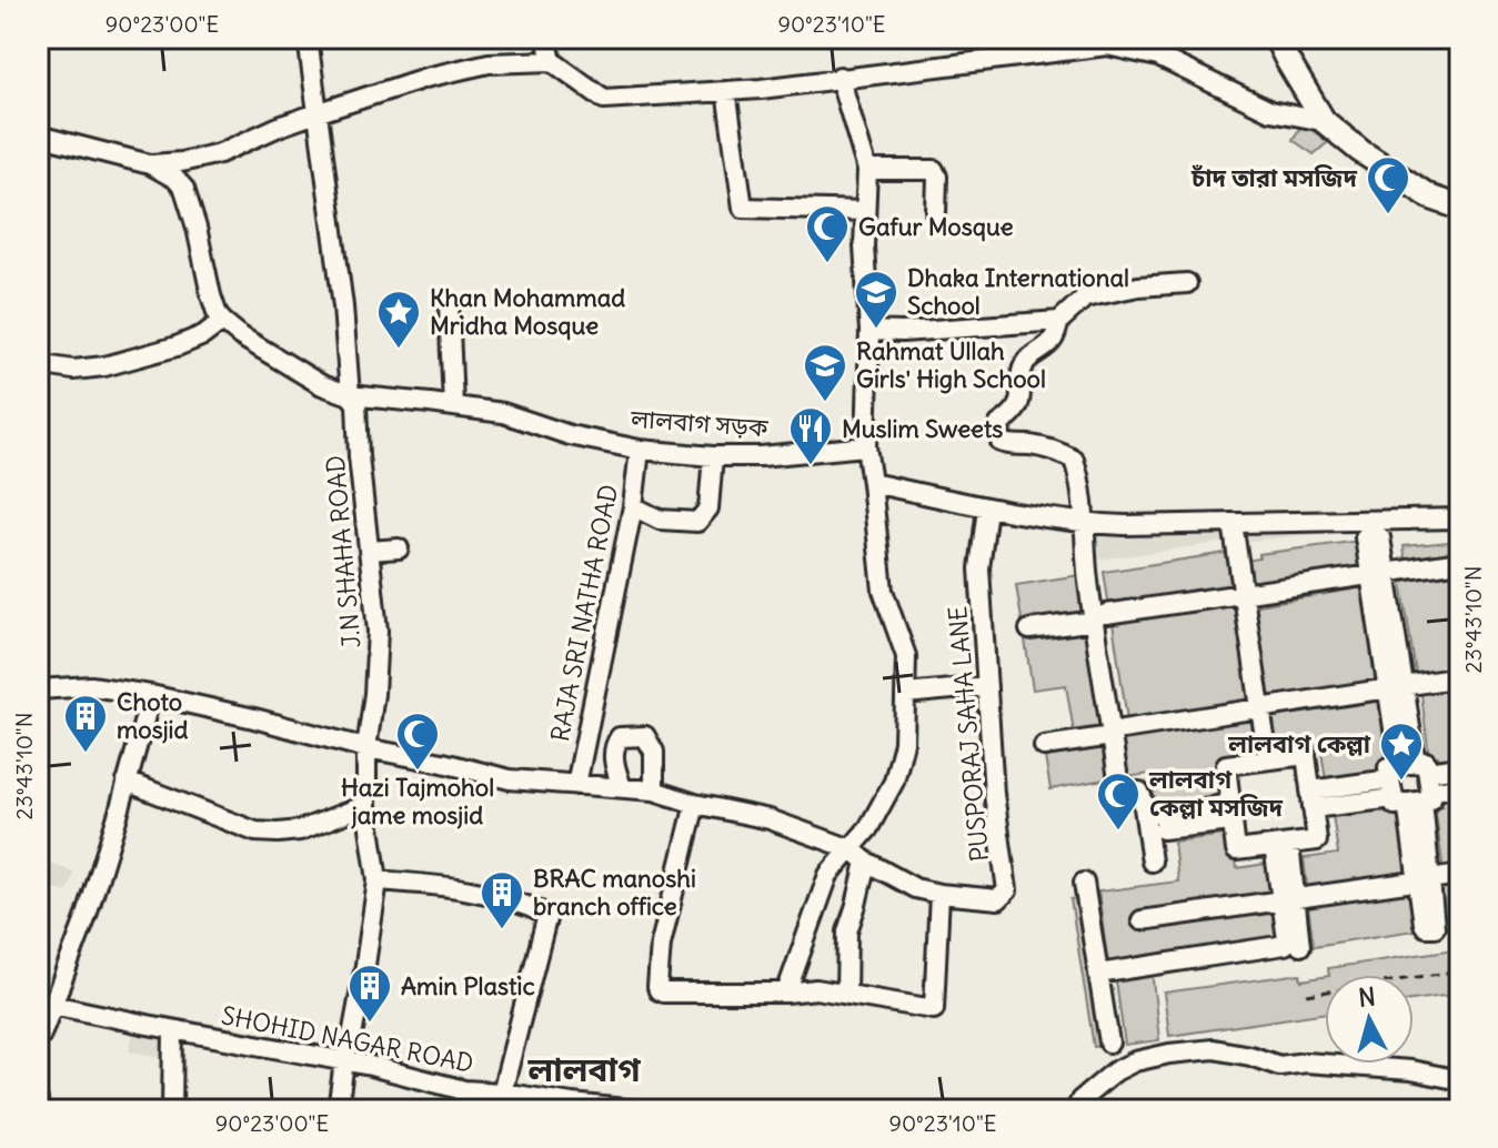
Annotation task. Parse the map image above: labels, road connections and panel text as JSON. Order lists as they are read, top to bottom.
{
  "streets": {
    "street": [
      "লালবাগ সড়ক",
      "J.N SHAHA ROAD",
      "RAJA SRI NATHA ROAD",
      "PUSPORAJ SAHA LANE",
      "SHOHID NAGAR ROAD"
    ]
  },
  "crossings": [
    ["লালবাগ সড়ক", "J.N SHAHA ROAD"],
    ["লালবাগ সড়ক", "RAJA SRI NATHA ROAD"],
    ["J.N SHAHA ROAD", "SHOHID NAGAR ROAD"]
  ],
  "districts": ["লালবাগ"],
  "places": {
    "mosque": [
      "চাঁদ তারা মসজিদ",
      "Gafur Mosque",
      "Hazi Tajmohol jame mosjid",
      "লালবাগ কেল্লা মসজিদ"
    ],
    "school or university": ["Dhaka International School", "Rahmat Ullah Girls' High School"],
    "place": ["Khan Mohammad Mridha Mosque", "লালবাগ কেল্লা"],
    "restaurant": ["Muslim Sweets"],
    "building": ["Choto mosjid", "BRAC manoshi branch office", "Amin Plastic"]
  },
  "north": "top",
  "coordinates": ["90°23'00\"E", "90°23'10\"E", "23°43'10\"N"]
}
